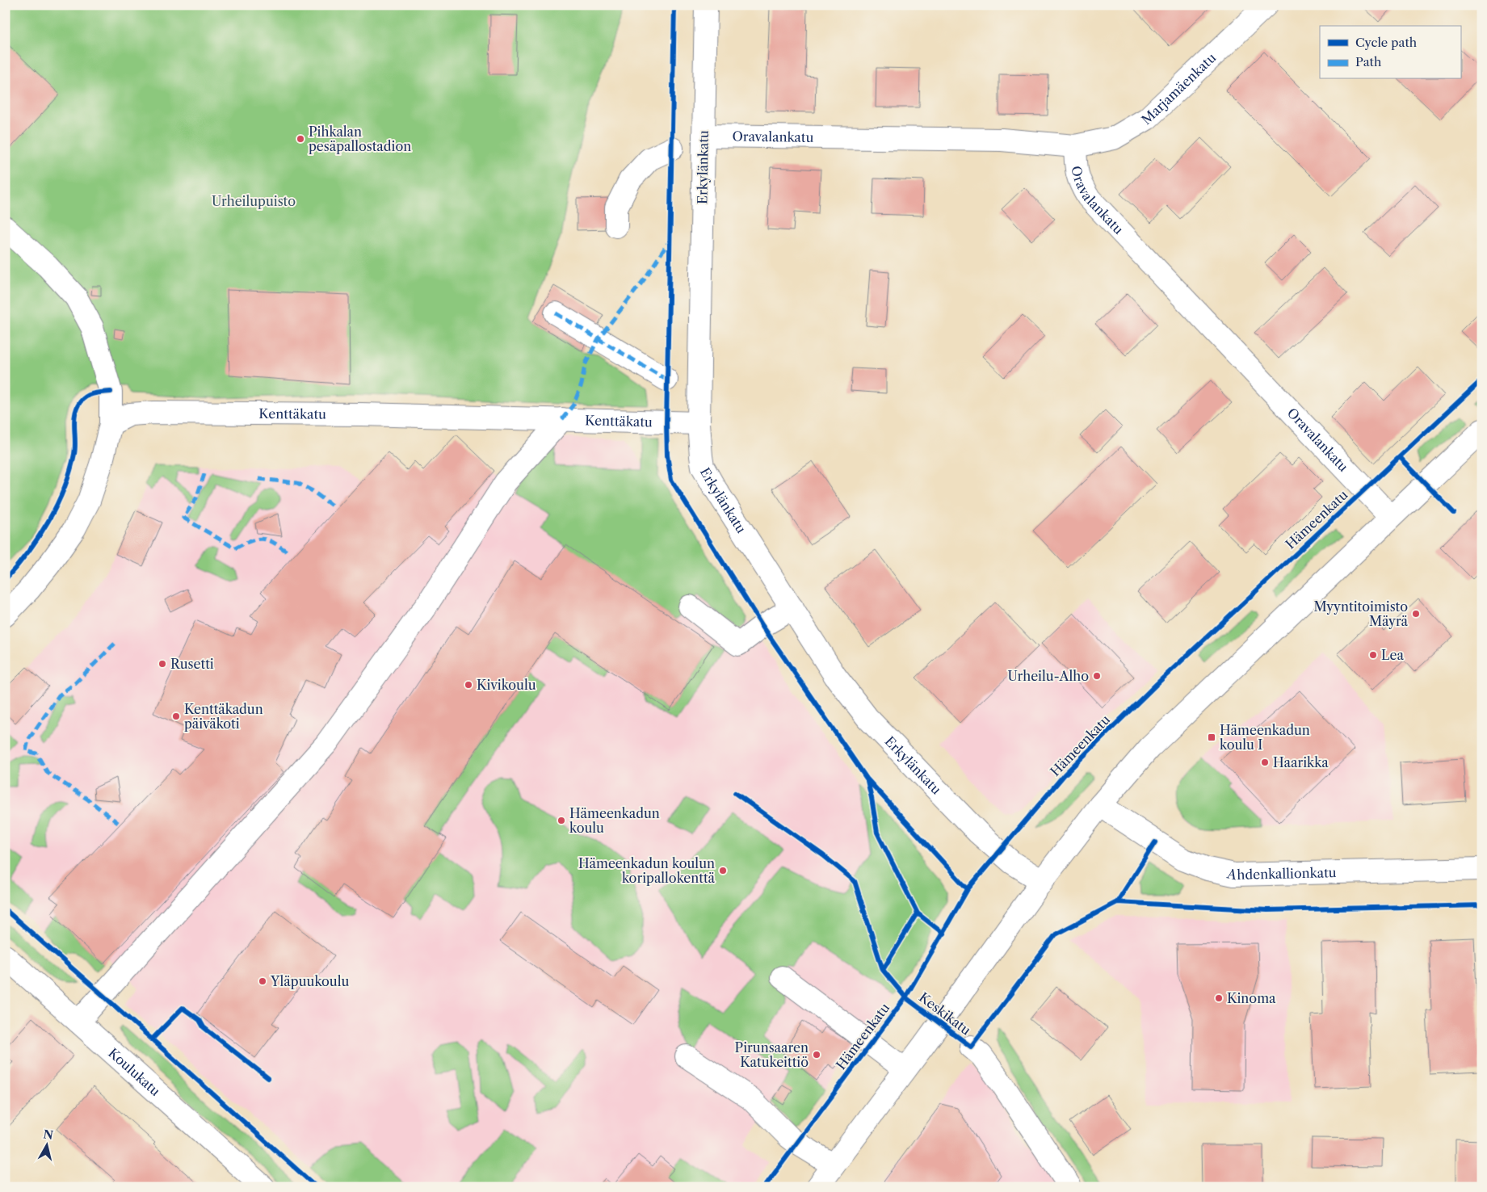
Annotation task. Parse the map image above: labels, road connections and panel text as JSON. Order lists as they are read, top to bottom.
{
  "streets": {
    "street": [
      "Marjamäenkatu",
      "Oravalankatu",
      "Erkylänkatu",
      "Kenttäkatu",
      "Ahdenkallionkatu",
      "Keskikatu",
      "Koulukatu"
    ],
    "cycle path": ["Hämeenkatu"]
  },
  "crossings": [
    ["Marjamäenkatu", "Oravalankatu"],
    ["Oravalankatu", "Erkylänkatu"],
    ["Erkylänkatu", "Kenttäkatu"]
  ],
  "parks": ["Urheilupuisto"],
  "places": {
    "other": [
      "Pihkalan pesäpallostadion",
      "Myyntitoimisto Mäyrä",
      "Lea",
      "Rusetti",
      "Urheilu-Alho",
      "Kivikoulu",
      "Kenttäkadun päiväkoti",
      "Haarikka",
      "Hämeenkadun koulu",
      "Hämeenkadun koulun koripallokenttä",
      "Yläpuukoulu",
      "Kinoma",
      "Pirunsaaren Katukeittiö"
    ],
    "transit": ["Hämeenkadun koulu I"]
  },
  "legend": ["Cycle path", "Path"],
  "north": "top"
}
